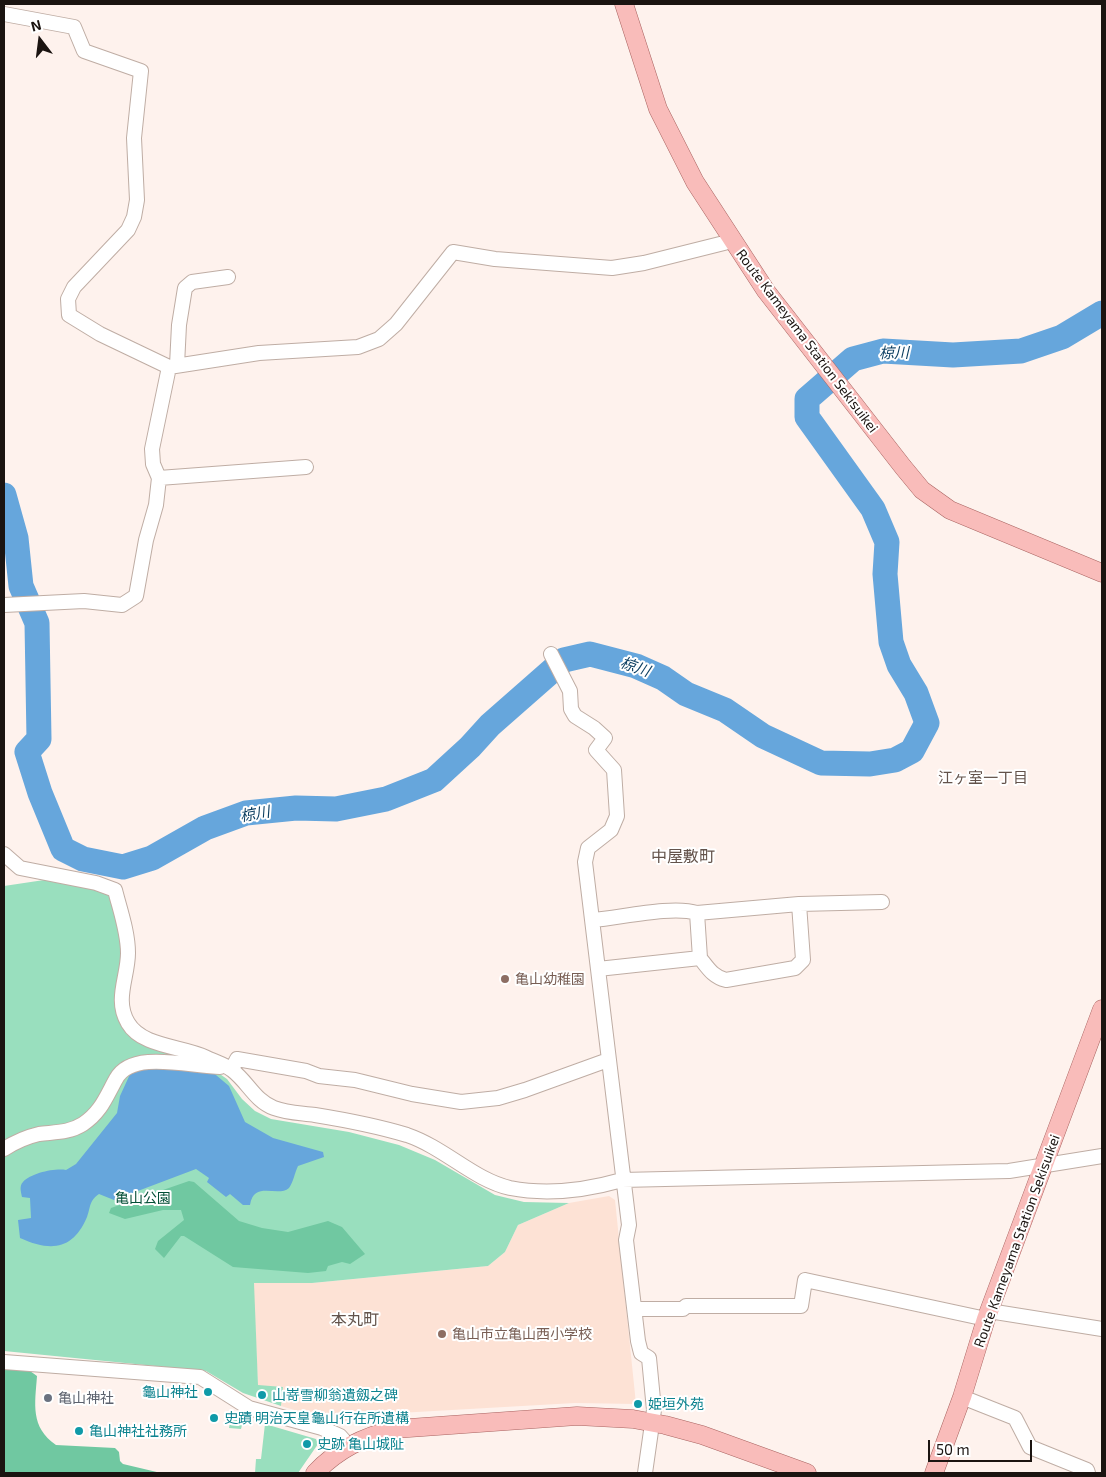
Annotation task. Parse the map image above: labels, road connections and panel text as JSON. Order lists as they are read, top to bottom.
{
  "streets": {
    "main road": ["Route Kameyama Station Sekisuikei"]
  },
  "districts": ["江ヶ室一丁目", "中屋敷町", "本丸町"],
  "water": ["椋川"],
  "parks": ["亀山公園"],
  "places": [
    "亀山幼稚園",
    "亀山市立亀山西小学校",
    "龜山神社",
    "山嵜雪柳翁遺劔之碑",
    "亀山神社",
    "姫垣外苑",
    "史蹟 明治天皇龜山行在所遺構",
    "亀山神社社務所",
    "史跡 亀山城阯"
  ],
  "scale_bar": "50 m",
  "north": "top"
}
